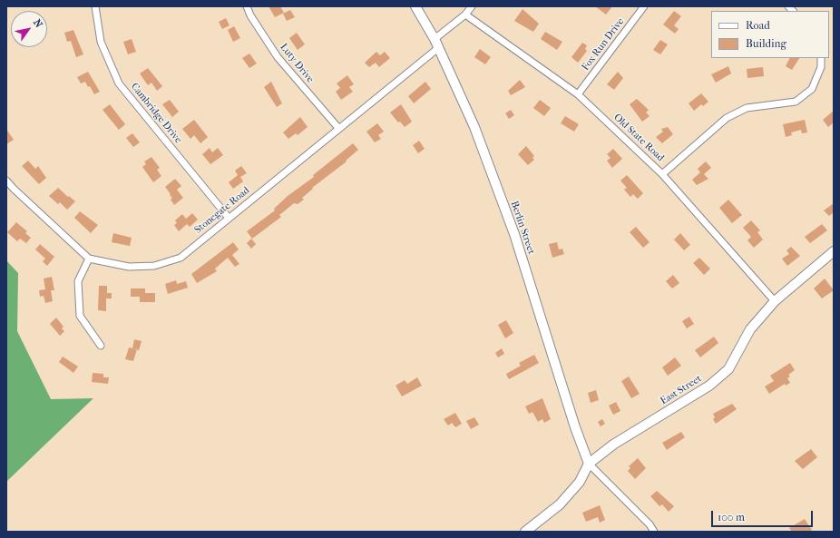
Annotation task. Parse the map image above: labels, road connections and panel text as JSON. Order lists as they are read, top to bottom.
{
  "streets": {
    "main road": ["Berlin Street", "East Street"],
    "street": [
      "Fox Run Drive",
      "Luty Drive",
      "Cambridge Drive",
      "Old State Road",
      "Stonegate Road"
    ]
  },
  "crossings": [
    ["Fox Run Drive", "Old State Road"],
    ["Luty Drive", "Stonegate Road"],
    ["Cambridge Drive", "Stonegate Road"],
    ["Old State Road", "East Street"],
    ["Stonegate Road", "Berlin Street"],
    ["Berlin Street", "East Street"]
  ],
  "legend": ["Road", "Building"],
  "scale_bar": "100 m",
  "north": "top right"
}
